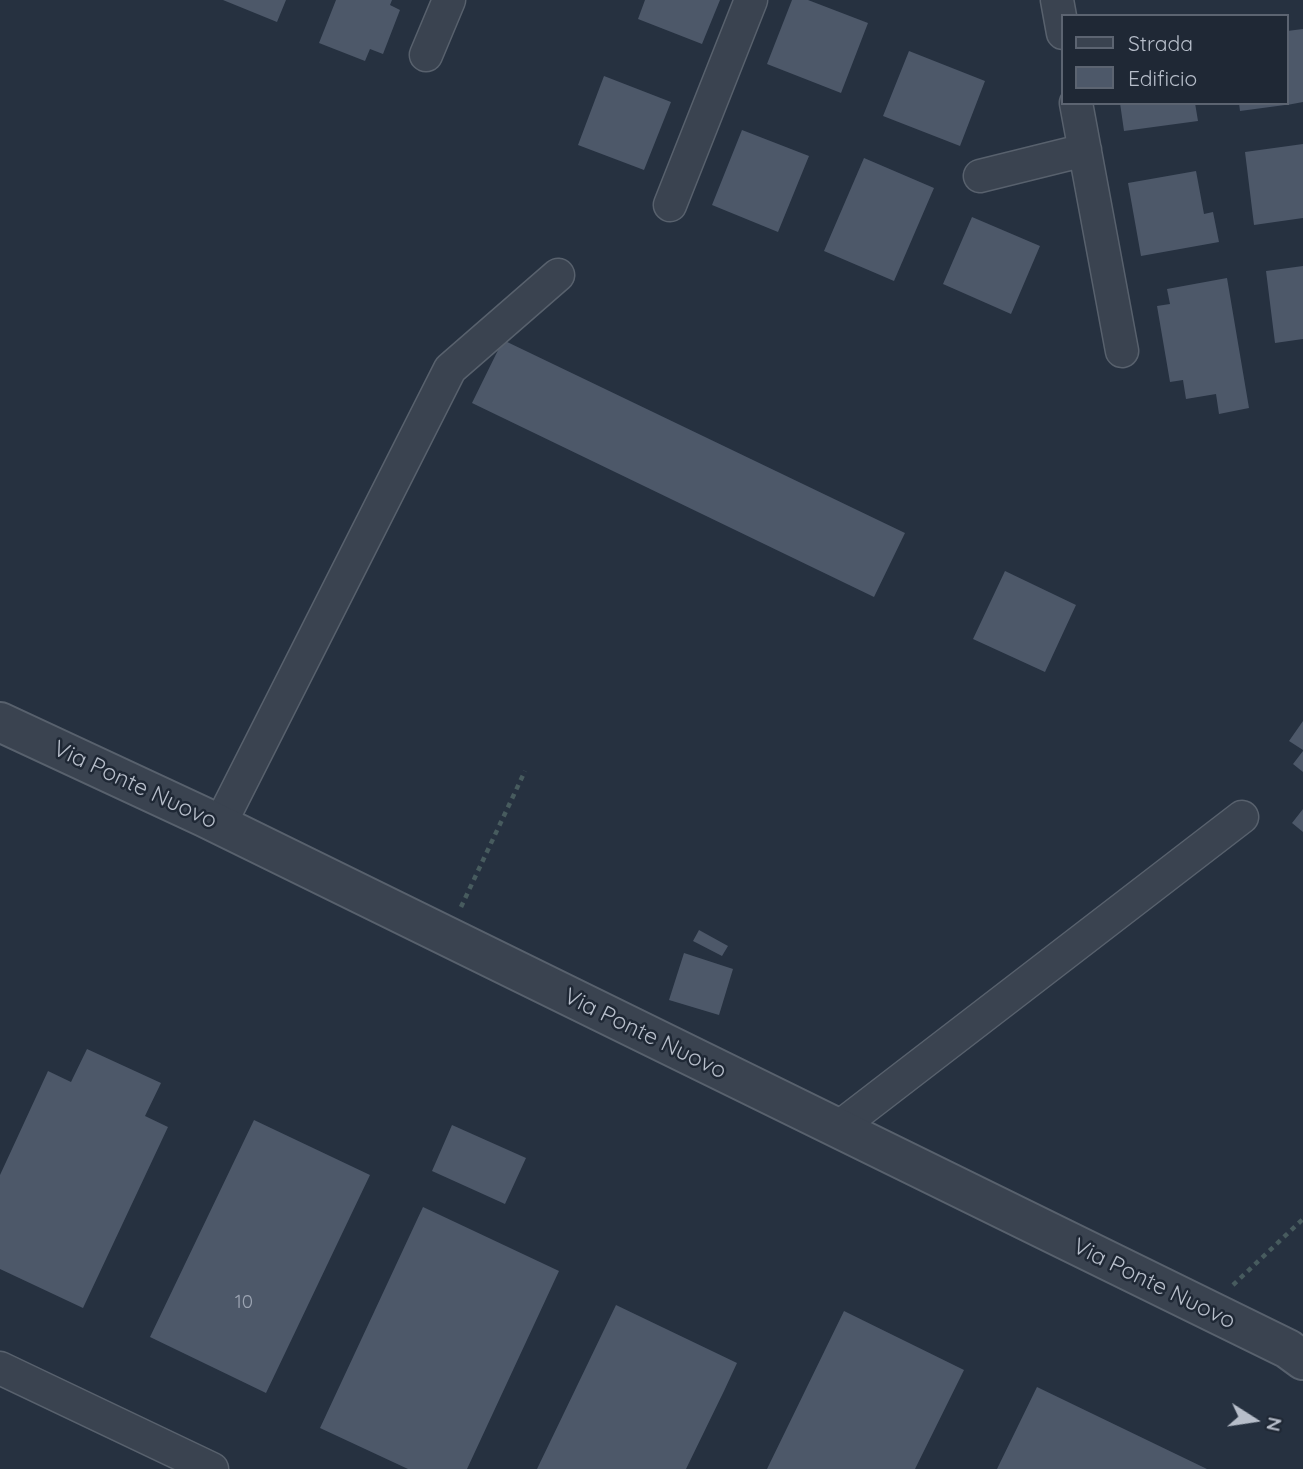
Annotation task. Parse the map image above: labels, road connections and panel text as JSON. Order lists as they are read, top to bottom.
{
  "streets": {
    "street": ["Via Ponte Nuovo"]
  },
  "house_numbers": ["10"],
  "legend": ["Strada", "Edificio"],
  "north": "right"
}
